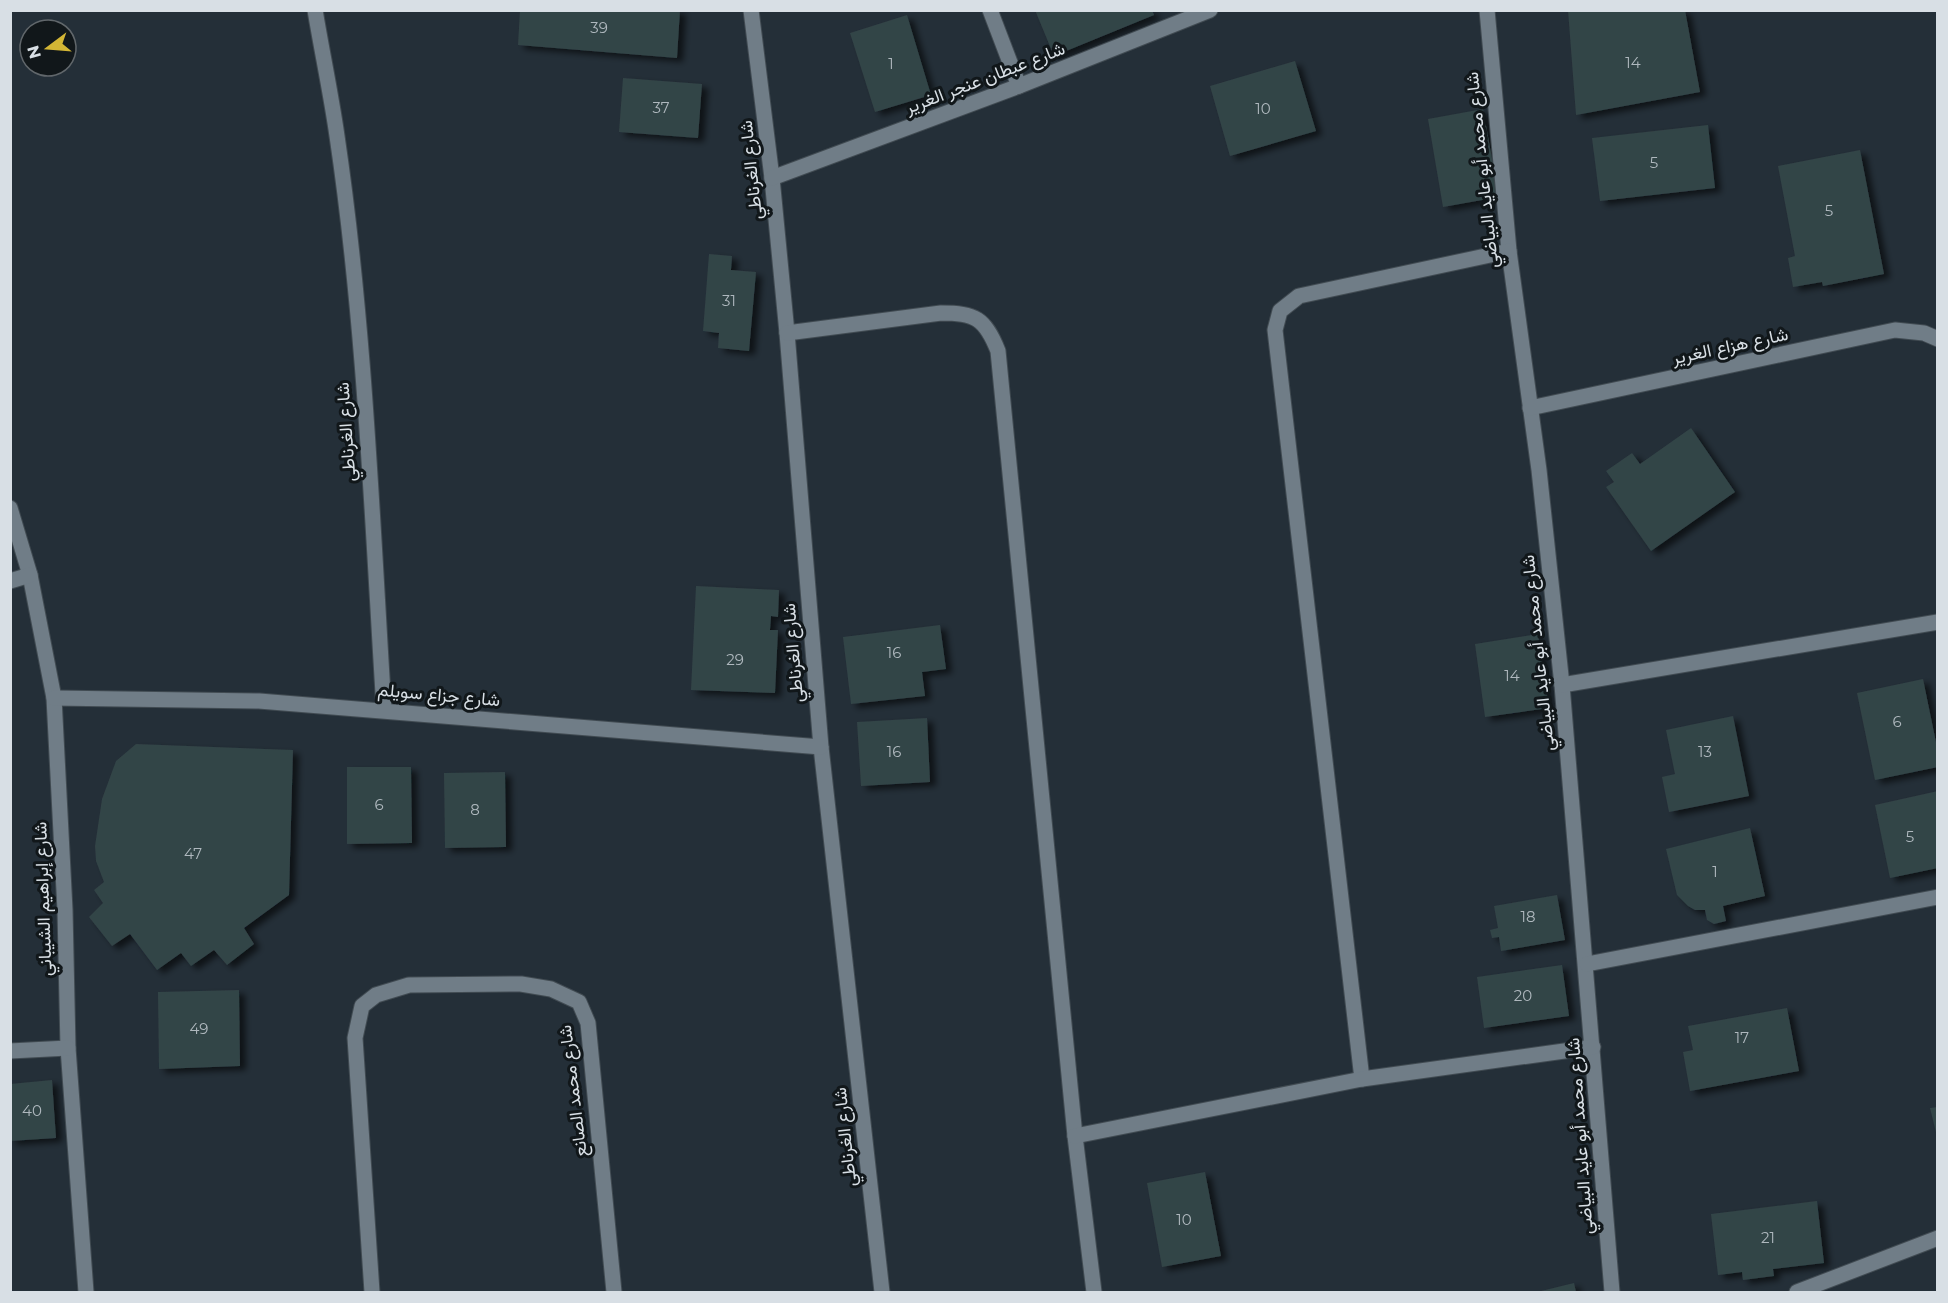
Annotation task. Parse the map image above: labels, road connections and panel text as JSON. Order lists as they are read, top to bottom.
{
  "streets": {
    "street": [
      "شارع عبطان عنجر الغرير",
      "شارع الغرناطي",
      "شارع محمد أبو عايد البياضي",
      "شارع هزاع الغرير",
      "شارع جزاع سويلم",
      "شارع إبراهيم الشيباني",
      "شارع محمد الصانع"
    ]
  },
  "crossings": [
    ["شارع عبطان عنجر الغرير", "شارع الغرناطي"],
    ["شارع الغرناطي", "شارع جزاع سويلم"],
    ["شارع محمد أبو عايد البياضي", "شارع هزاع الغرير"],
    ["شارع جزاع سويلم", "شارع إبراهيم الشيباني"]
  ],
  "house_numbers": [
    "39",
    "14",
    "1",
    "37",
    "10",
    "5",
    "5",
    "31",
    "16",
    "29",
    "14",
    "6",
    "16",
    "13",
    "6",
    "8",
    "5",
    "47",
    "1",
    "18",
    "20",
    "49",
    "17",
    "40",
    "10",
    "21"
  ],
  "north": "left"
}
